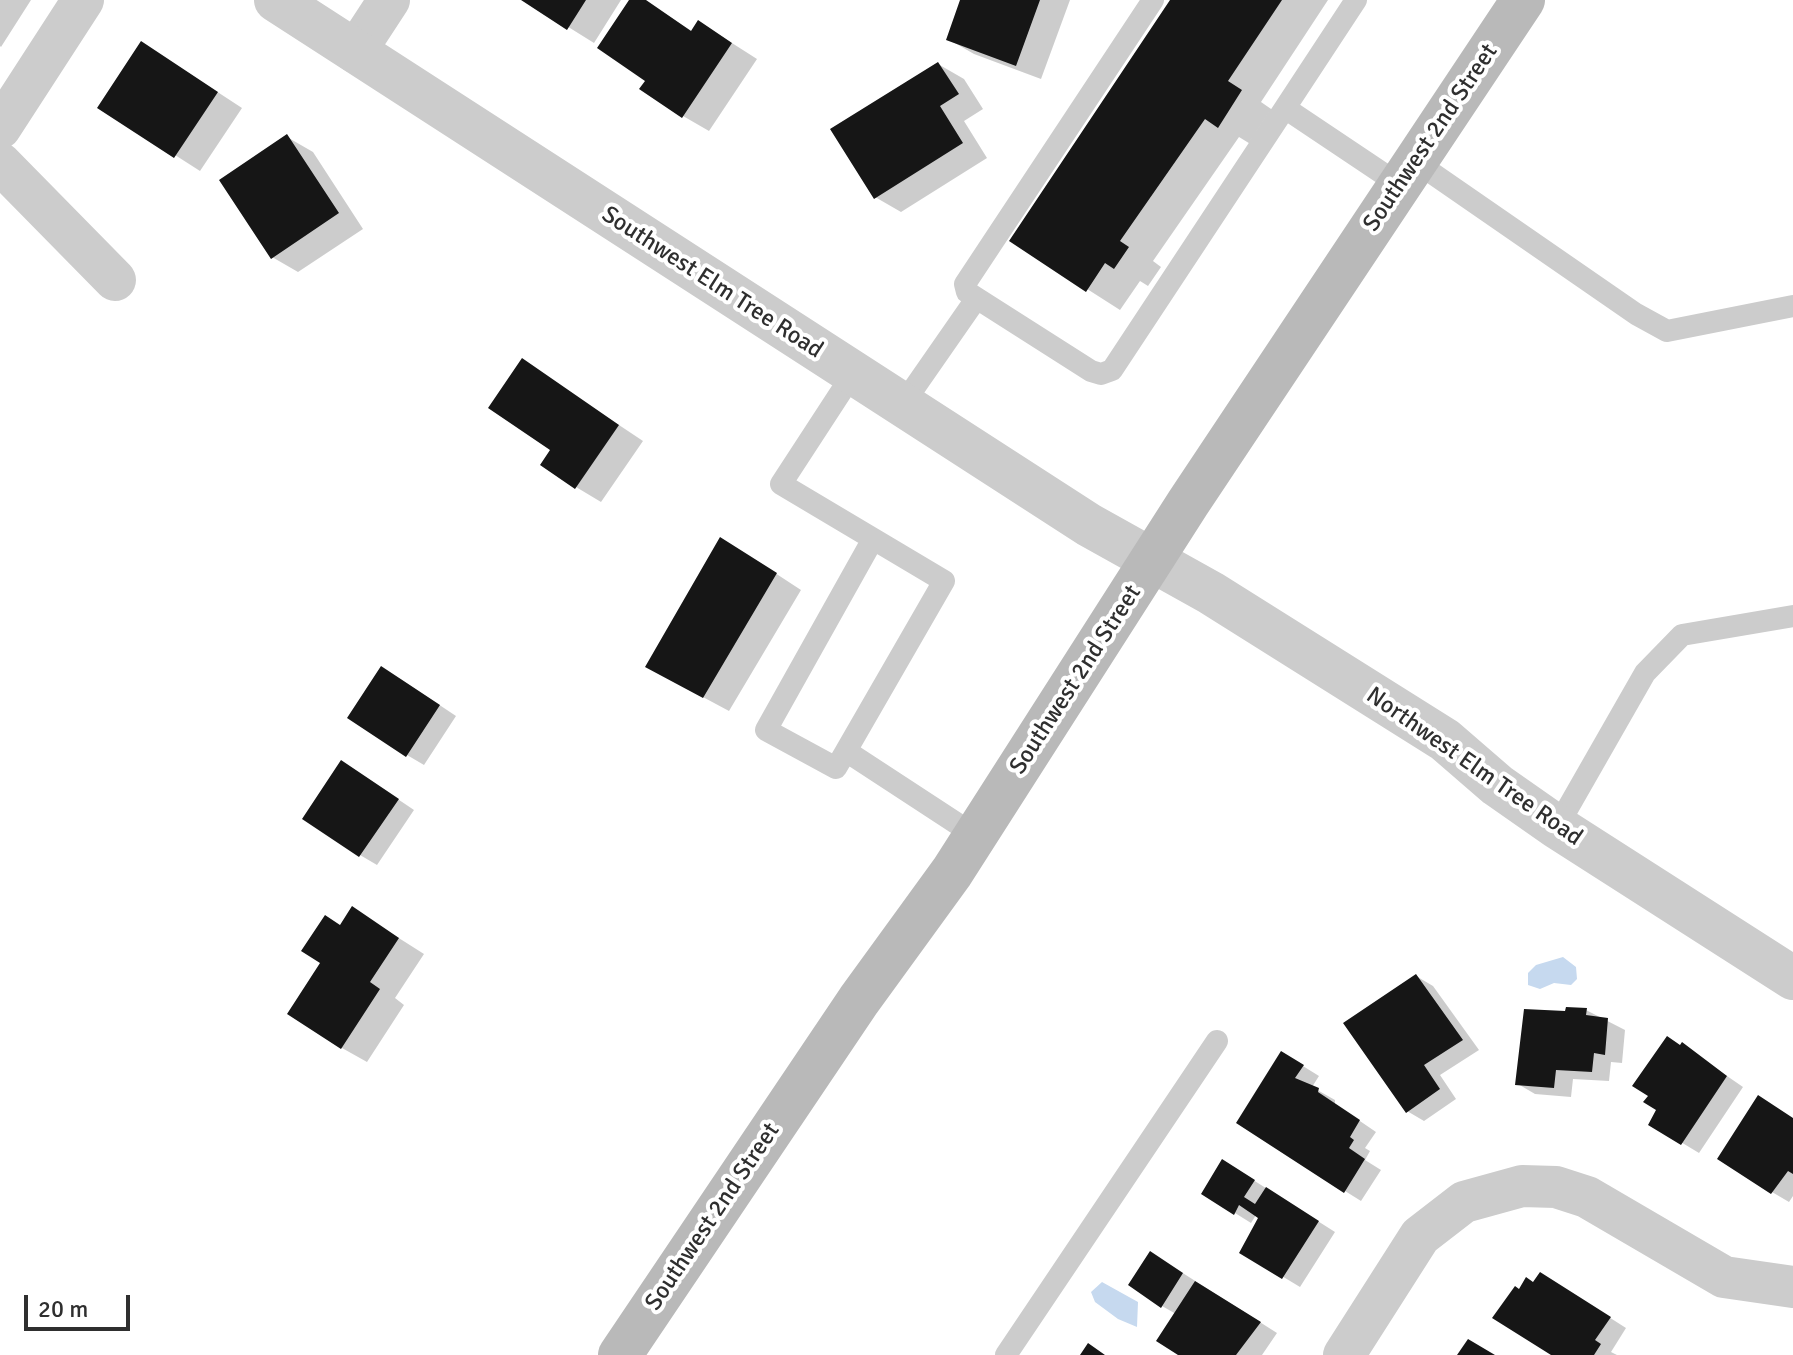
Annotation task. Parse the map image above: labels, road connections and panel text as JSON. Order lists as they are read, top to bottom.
{
  "streets": {
    "main road": ["Southwest 2nd Street"],
    "street": ["Southwest Elm Tree Road", "Northwest Elm Tree Road"]
  },
  "crossings": [
    ["Southwest 2nd Street", "Southwest Elm Tree Road"],
    ["Southwest 2nd Street", "Northwest Elm Tree Road"],
    ["Southwest Elm Tree Road", "Northwest Elm Tree Road"]
  ],
  "scale_bar": "20 m"
}
